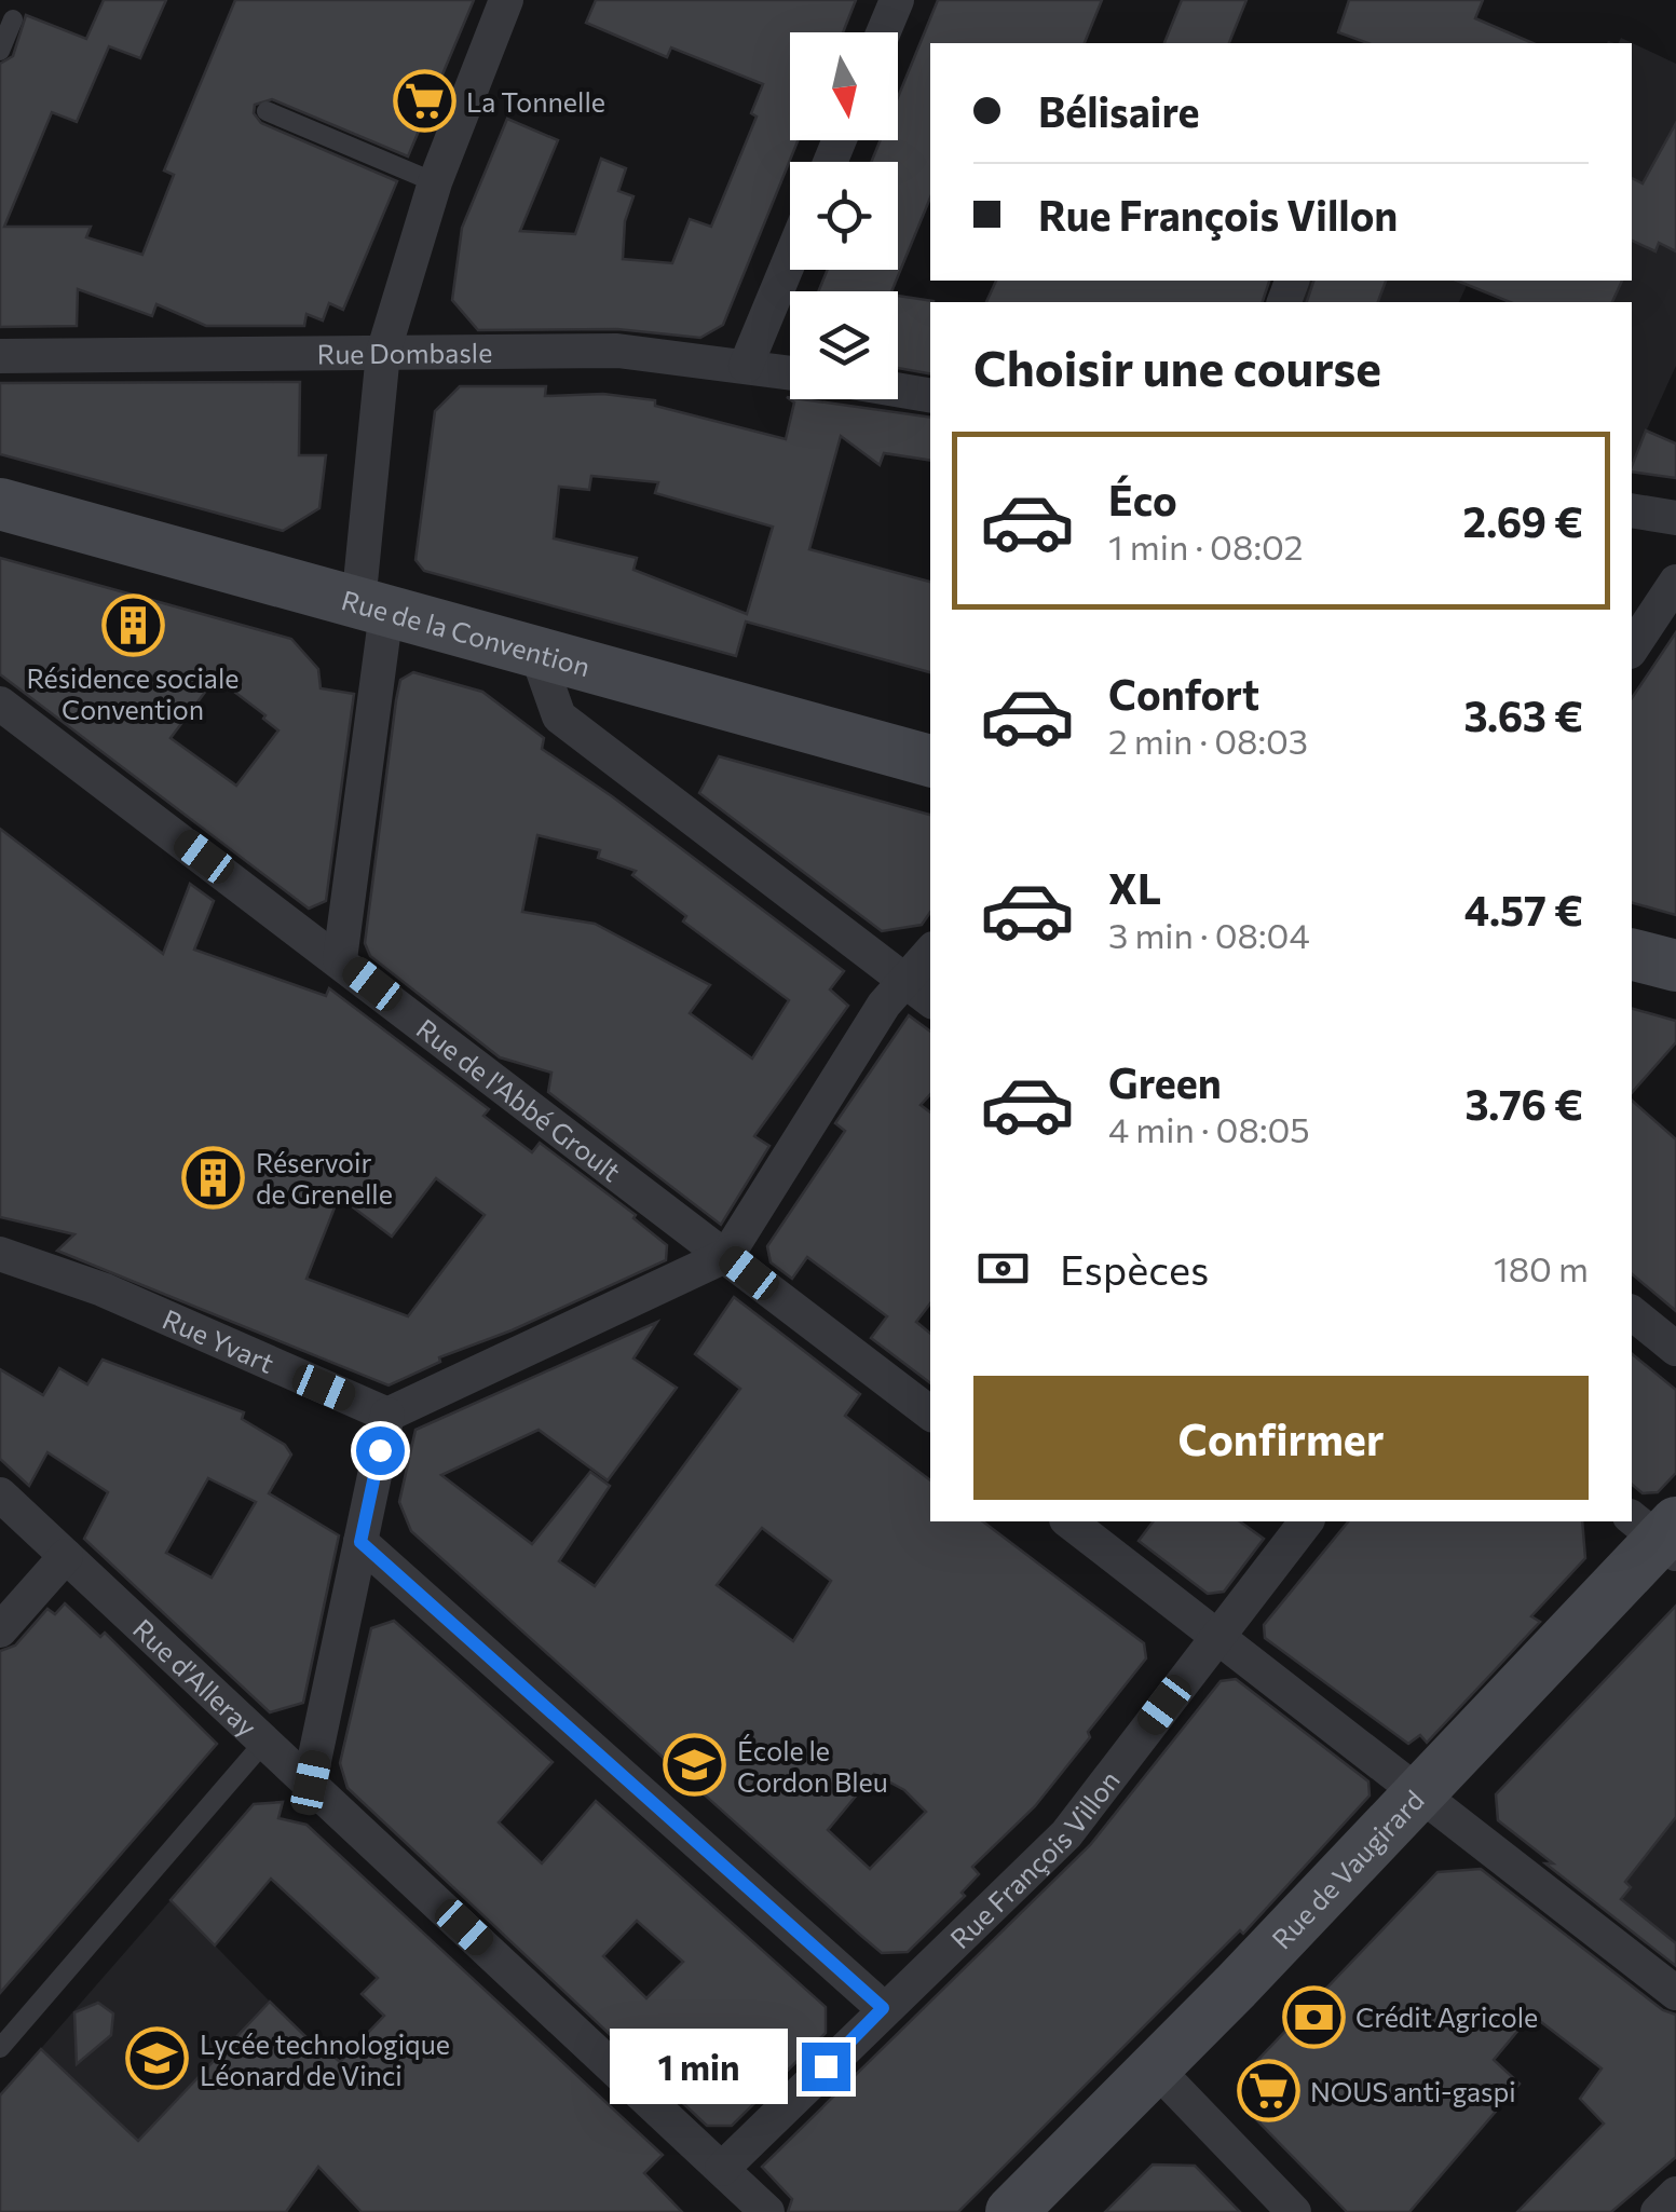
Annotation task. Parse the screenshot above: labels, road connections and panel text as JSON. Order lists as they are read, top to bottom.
{
  "streets": {
    "main road": ["Rue de la Convention", "Rue de Vaugirard"],
    "street": [
      "Rue Dombasle",
      "Rue de l'Abbé Groult",
      "Rue Yvart",
      "Rue d'Alleray",
      "Rue François Villon"
    ]
  },
  "crossings": [
    ["Rue d'Alleray", "Rue François Villon"]
  ],
  "places": {
    "supermarket": ["La Tonnelle", "NOUS anti-gaspi"],
    "building": ["Résidence sociale Convention", "Réservoir de Grenelle"],
    "school or university": ["École le Cordon Bleu", "Lycée technologique Léonard de Vinci"],
    "bank": ["Crédit Agricole"]
  },
  "north": "bottom",
  "page": {
    "banner": ["Bélisaire", "Rue François Villon"],
    "heading": "Choisir une course",
    "list": [
      {
        "name": "Éco",
        "note": "1 min · 08:02",
        "value": "2.69 €"
      },
      {
        "name": "Confort",
        "note": "2 min · 08:03",
        "value": "3.63 €"
      },
      {
        "name": "XL",
        "note": "3 min · 08:04",
        "value": "4.57 €"
      },
      {
        "name": "Green",
        "note": "4 min · 08:05",
        "value": "3.76 €"
      }
    ],
    "pay": ["Espèces", "180 m"],
    "buttons": "Confirmer",
    "bubble": "1 min"
  }
}
